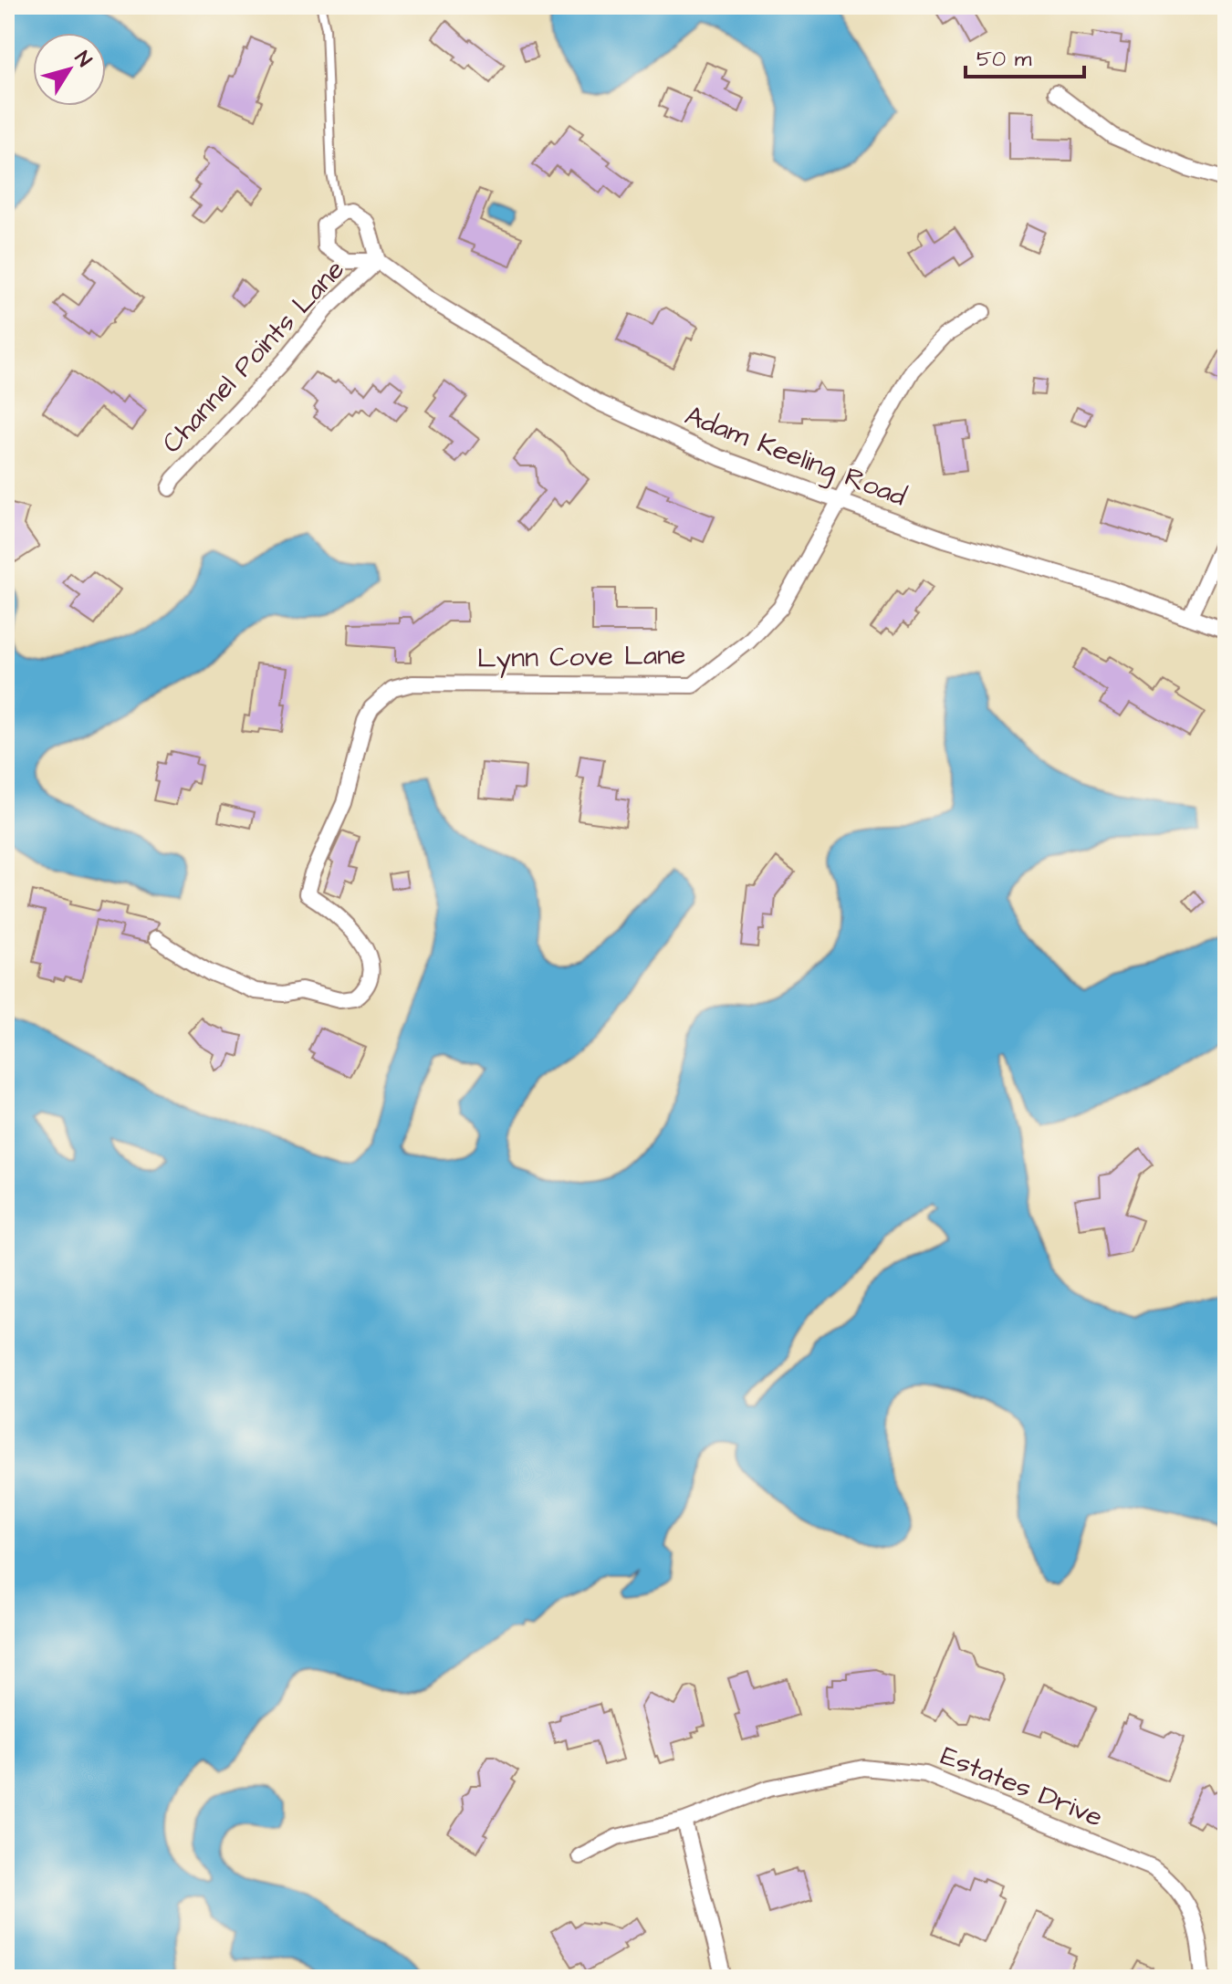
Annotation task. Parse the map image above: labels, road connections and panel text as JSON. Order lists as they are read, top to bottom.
{
  "streets": {
    "street": [
      "Channel Points Lane",
      "Adam Keeling Road",
      "Lynn Cove Lane",
      "Estates Drive"
    ]
  },
  "crossings": [
    ["Channel Points Lane", "Adam Keeling Road"],
    ["Adam Keeling Road", "Lynn Cove Lane"]
  ],
  "scale_bar": "50 m",
  "north": "top right"
}
